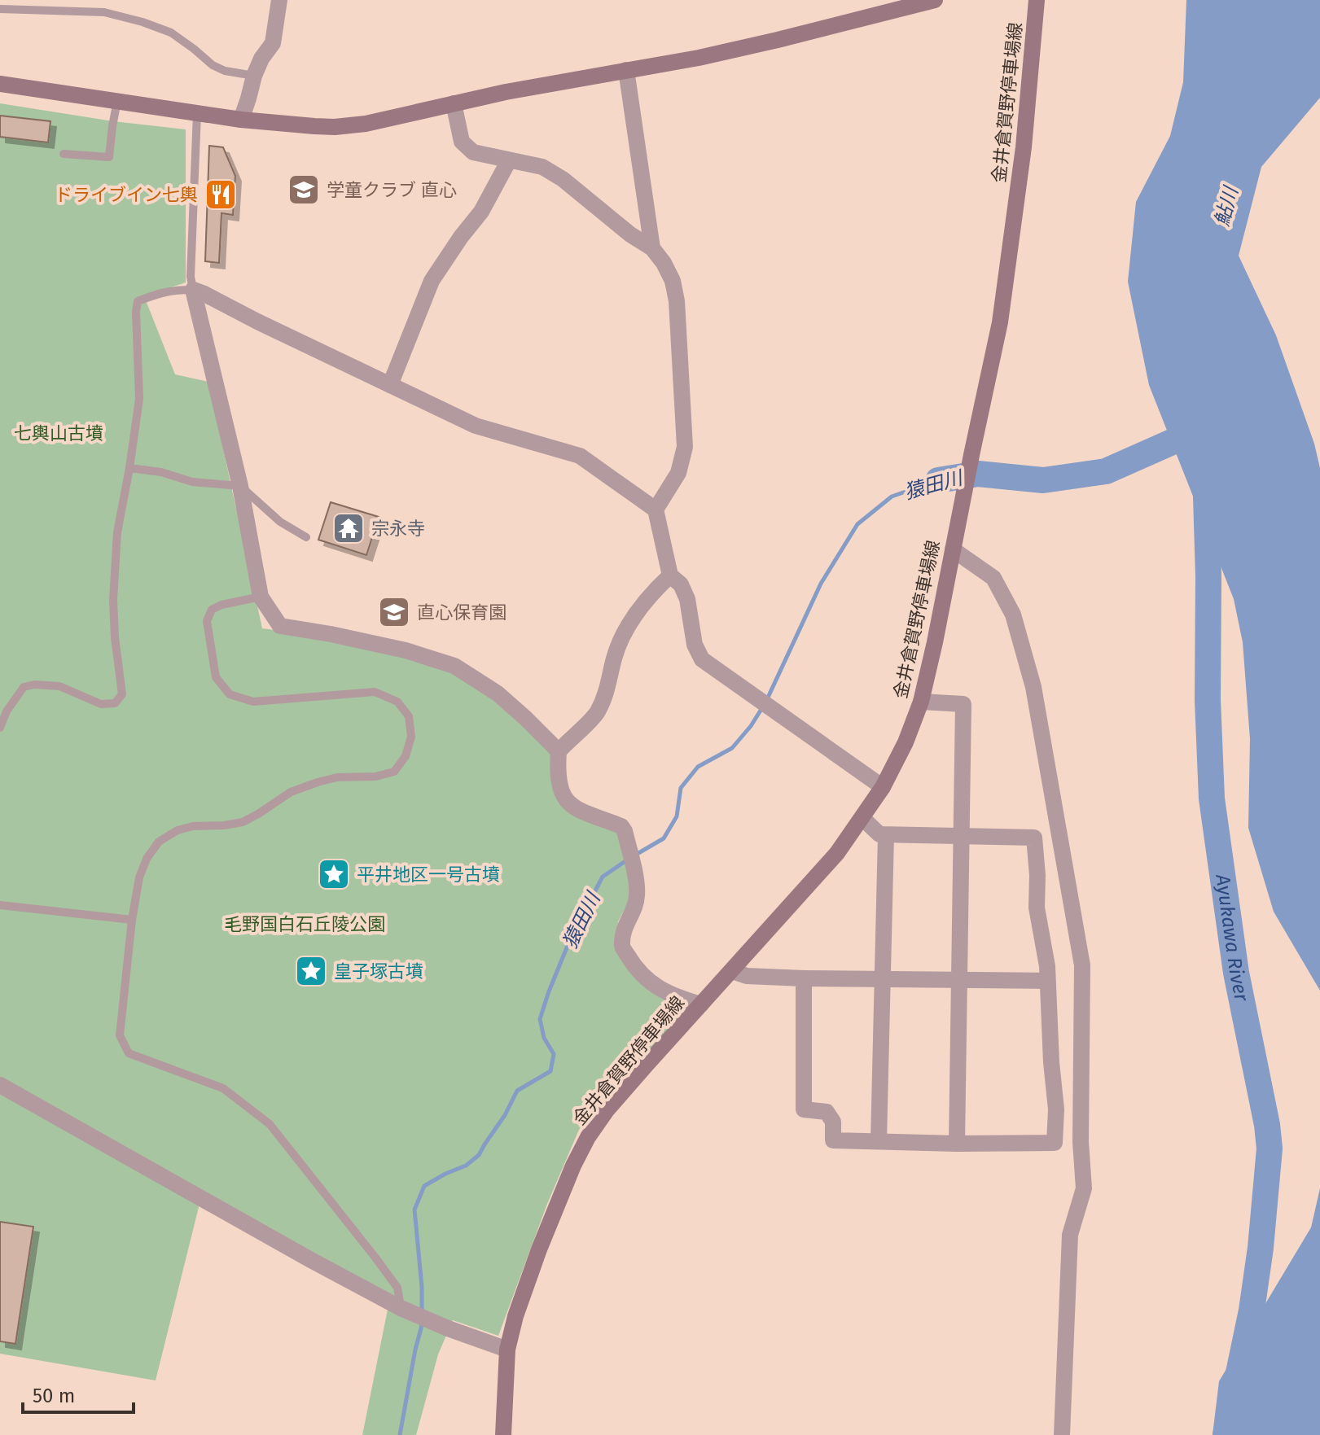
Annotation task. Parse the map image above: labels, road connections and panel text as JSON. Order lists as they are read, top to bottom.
{
  "streets": {
    "main road": ["金井倉賀野停車場線"]
  },
  "water": ["鮎川", "猿田川", "Ayukawa River"],
  "parks": ["七輿山古墳", "毛野国白石丘陵公園"],
  "places": {
    "school or university": ["学童クラブ 直心", "直心保育園"],
    "restaurant": ["ドライブイン七輿"],
    "temple": ["宗永寺"],
    "place": ["平井地区一号古墳", "皇子塚古墳"]
  },
  "scale_bar": "50 m"
}
